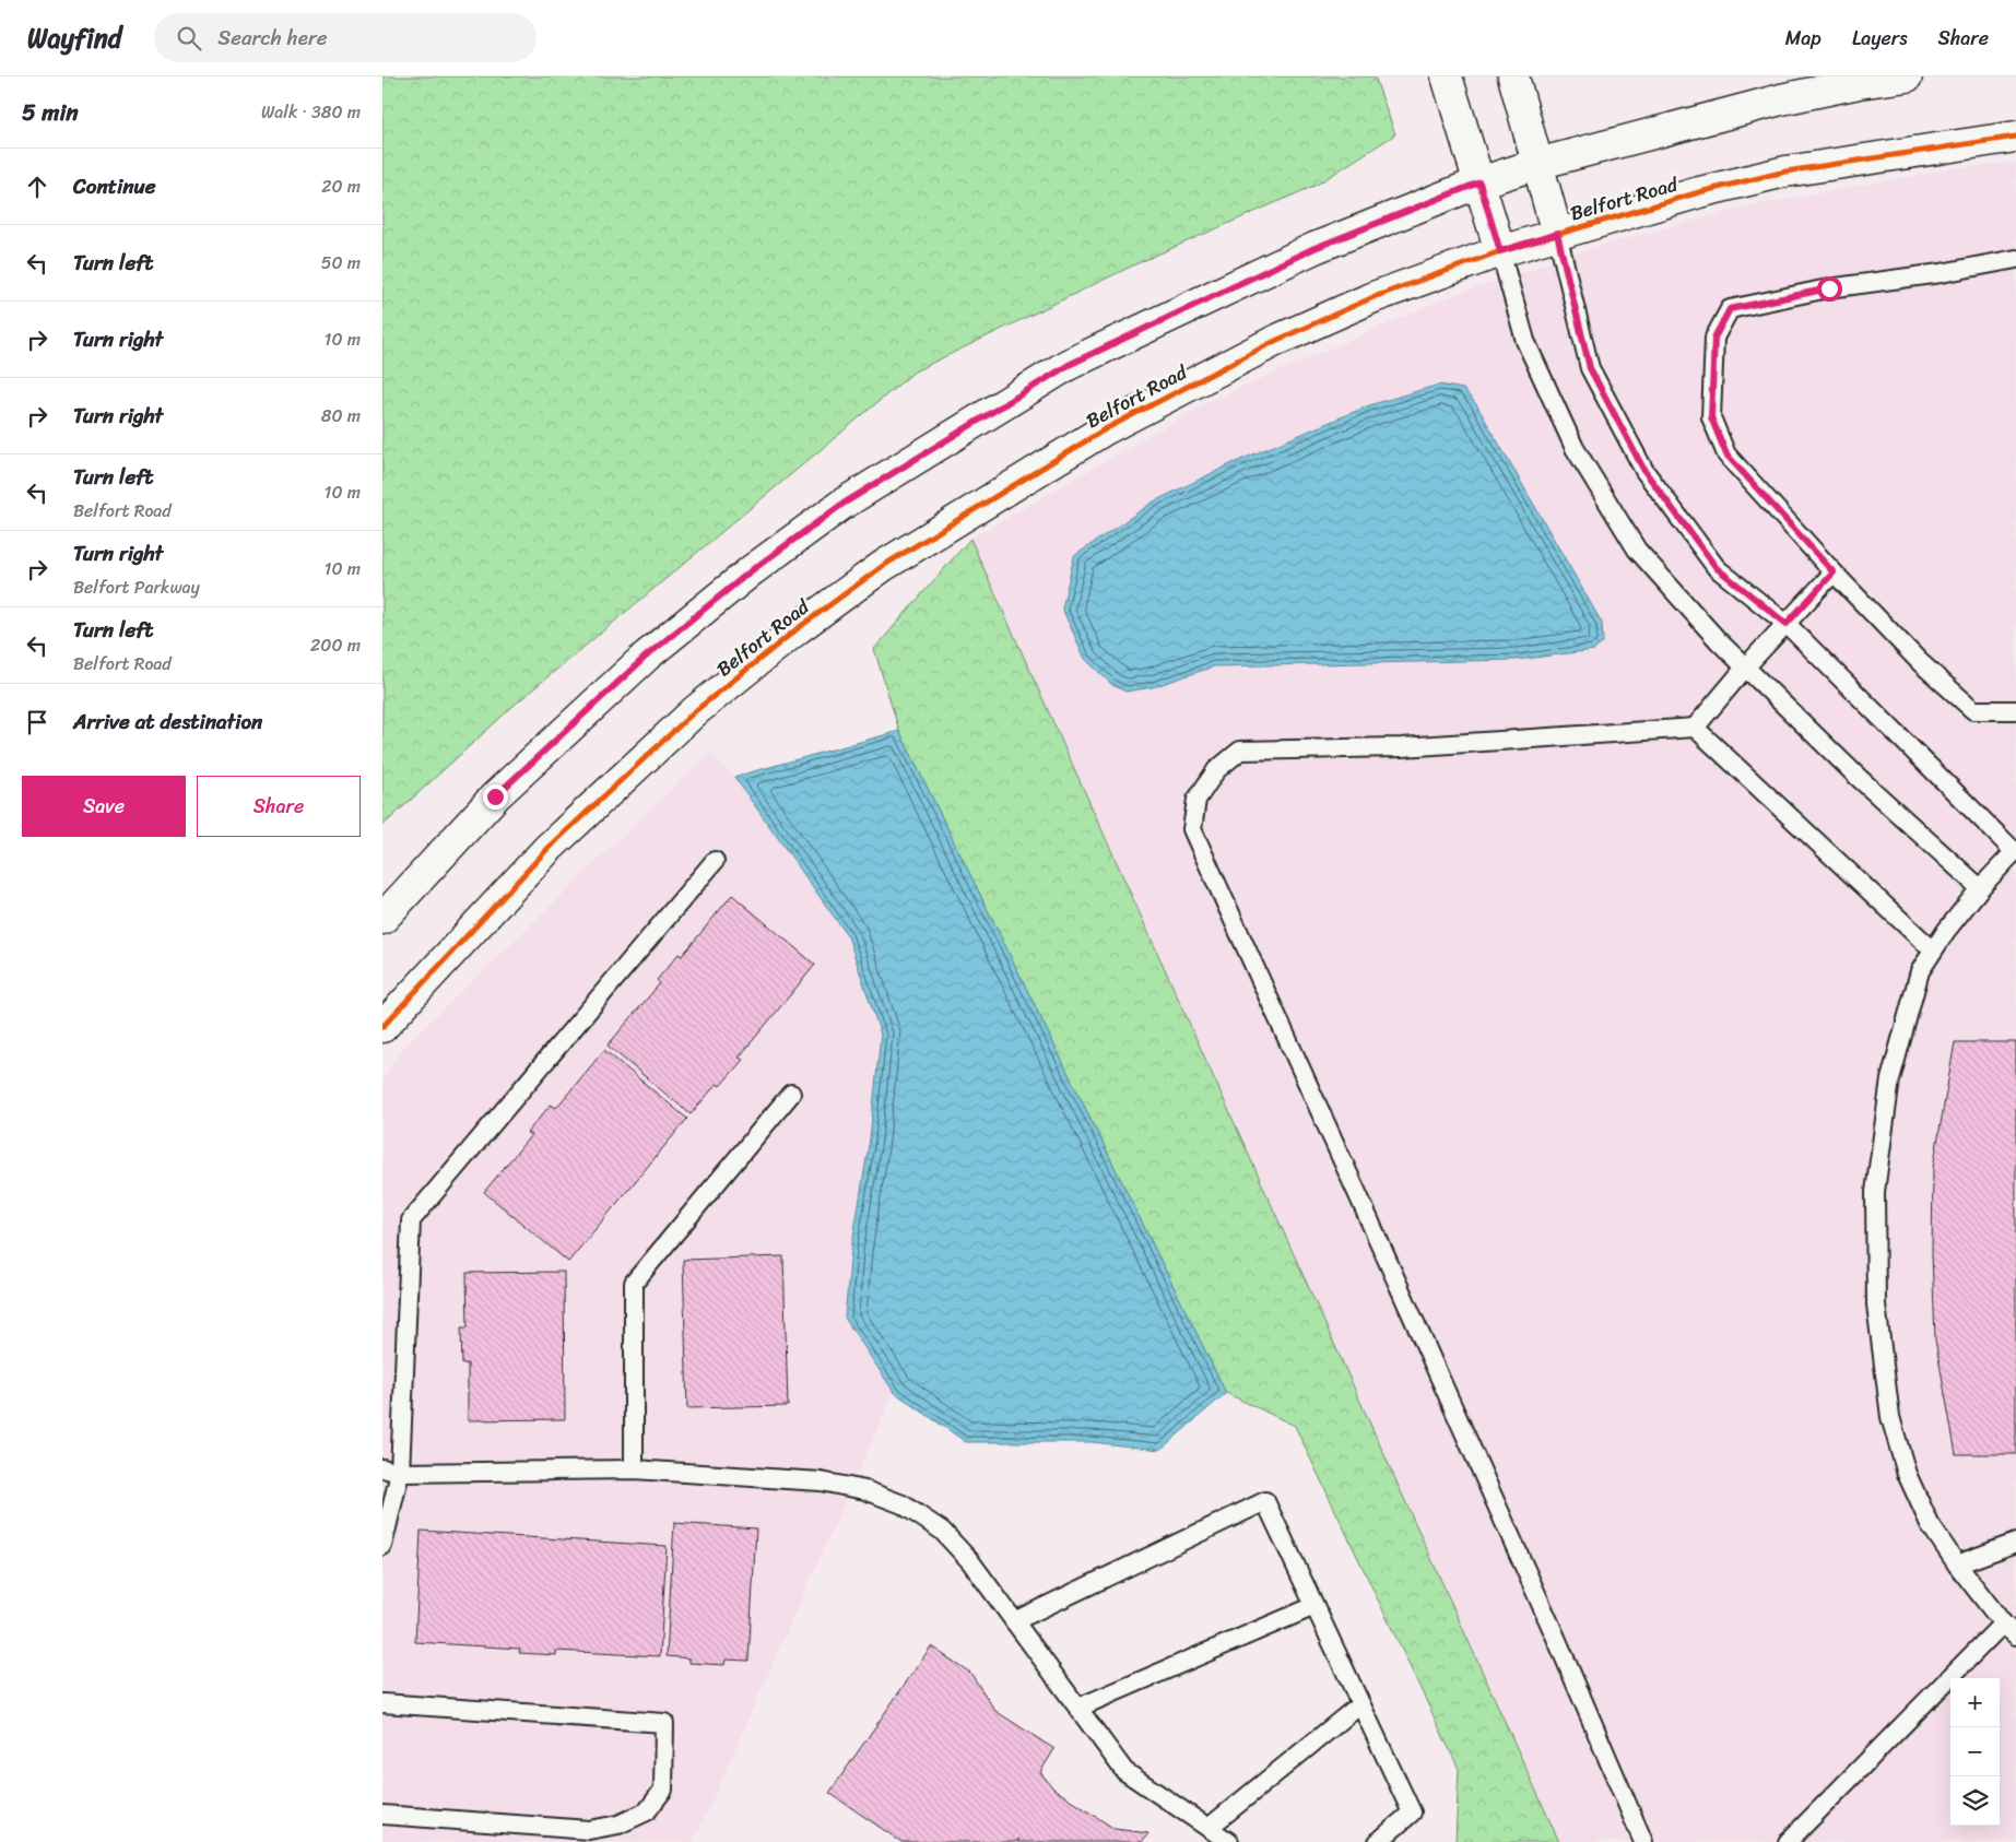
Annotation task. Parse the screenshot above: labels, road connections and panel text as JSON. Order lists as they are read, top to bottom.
{
  "streets": {
    "street": ["Belfort Road"]
  },
  "page": {
    "header": "Wayfind",
    "search": "Search here",
    "nav": ["Map", "Layers", "Share"],
    "heading": ["5 min", "Walk · 380 m"],
    "list": [
      ["Continue", "20 m"],
      ["Turn left", "50 m"],
      ["Turn right", "10 m"],
      ["Turn right", "80 m"],
      ["Turn left", "Belfort Road", "10 m"],
      ["Turn right", "Belfort Parkway", "10 m"],
      ["Turn left", "Belfort Road", "200 m"],
      "Arrive at destination"
    ],
    "buttons": ["Save", "Share"],
    "map_buttons": ["+", "−"]
  }
}
